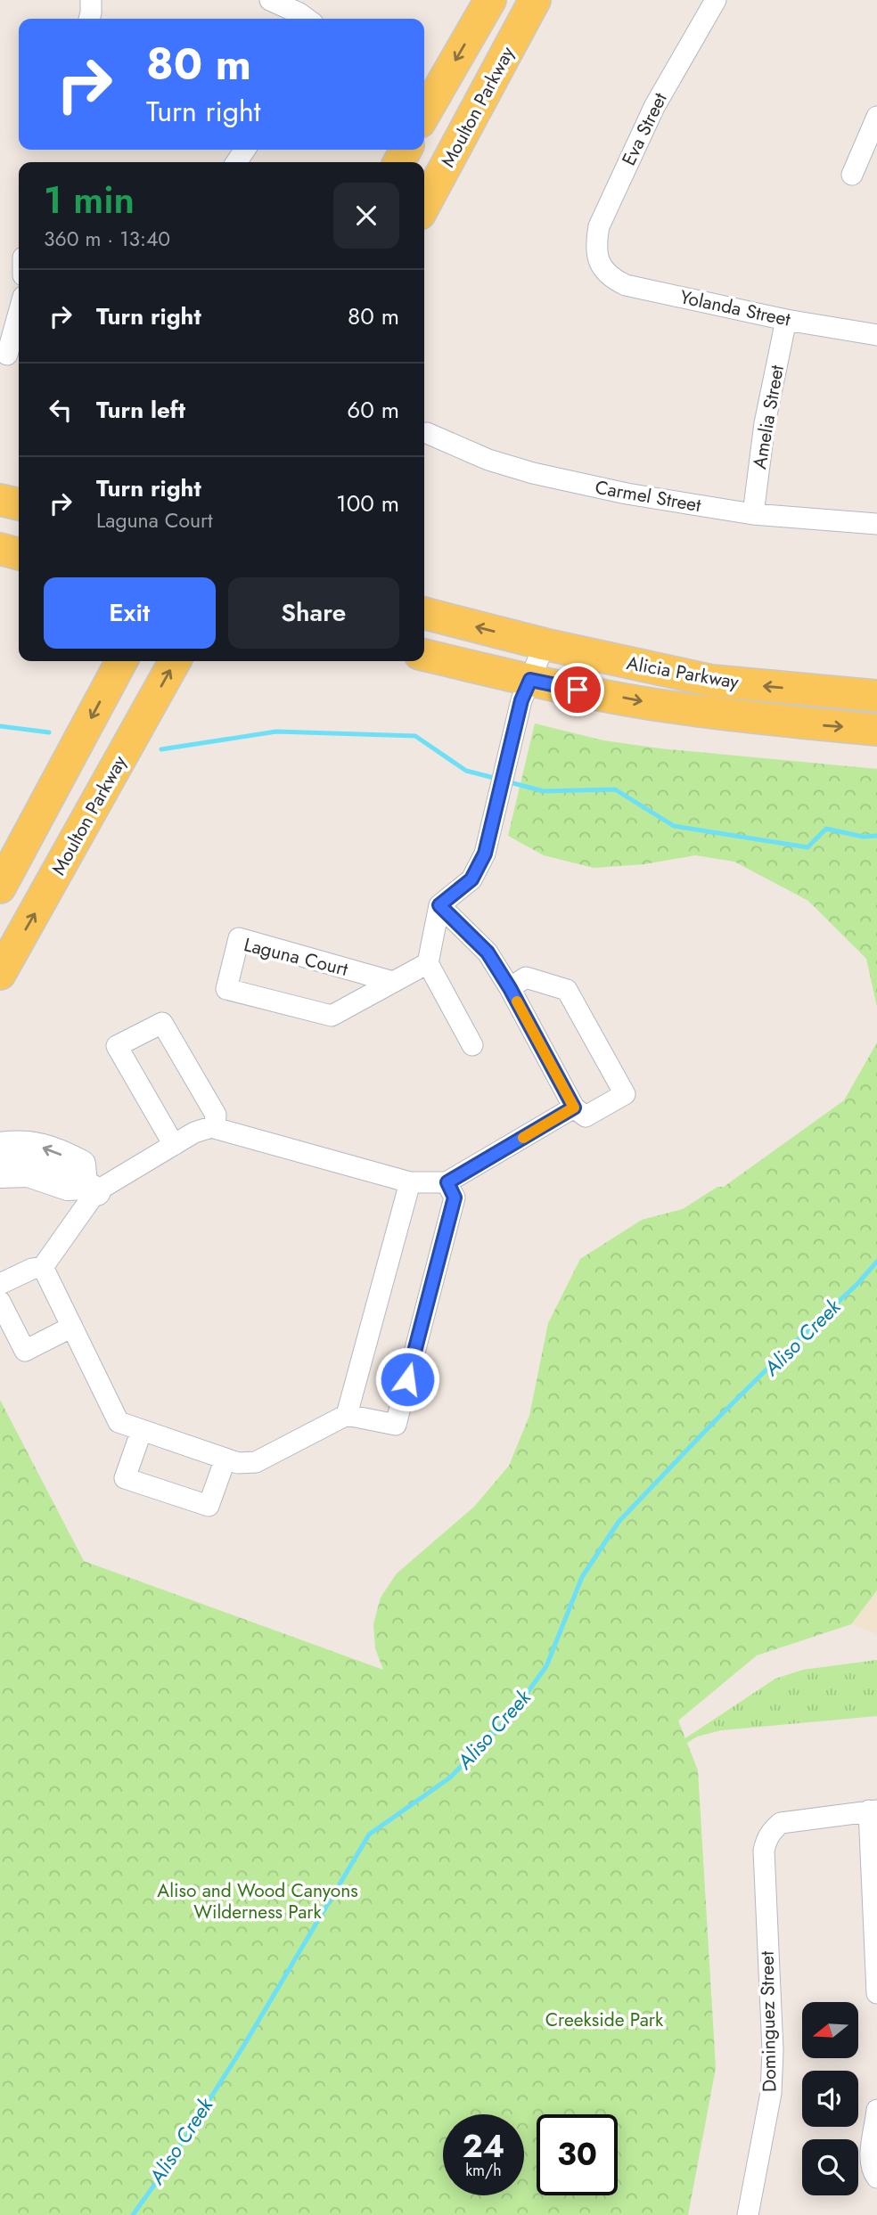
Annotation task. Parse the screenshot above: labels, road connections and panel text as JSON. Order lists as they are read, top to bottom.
{
  "streets": {
    "main road": ["Moulton Parkway", "Alicia Parkway"],
    "street": [
      "Eva Street",
      "Yolanda Street",
      "Amelia Street",
      "Carmel Street",
      "Laguna Court",
      "Dominguez Street"
    ]
  },
  "crossings": [
    ["Eva Street", "Yolanda Street"],
    ["Yolanda Street", "Amelia Street"],
    ["Amelia Street", "Carmel Street"]
  ],
  "water": ["Aliso Creek"],
  "parks": ["Aliso and Wood Canyons Wilderness Park", "Creekside Park"],
  "north": "left",
  "page": {
    "turn": ["80 m", "Turn right"],
    "heading": ["1 min", "360 m · 13:40"],
    "list": [
      {
        "name": "Turn right",
        "value": "80 m"
      },
      {
        "name": "Turn left",
        "value": "60 m"
      },
      {
        "name": "Turn right",
        "note": "Laguna Court",
        "value": "100 m"
      }
    ],
    "buttons": ["Exit", "Share"],
    "speed": "24 km/h",
    "limit": "30"
  }
}
